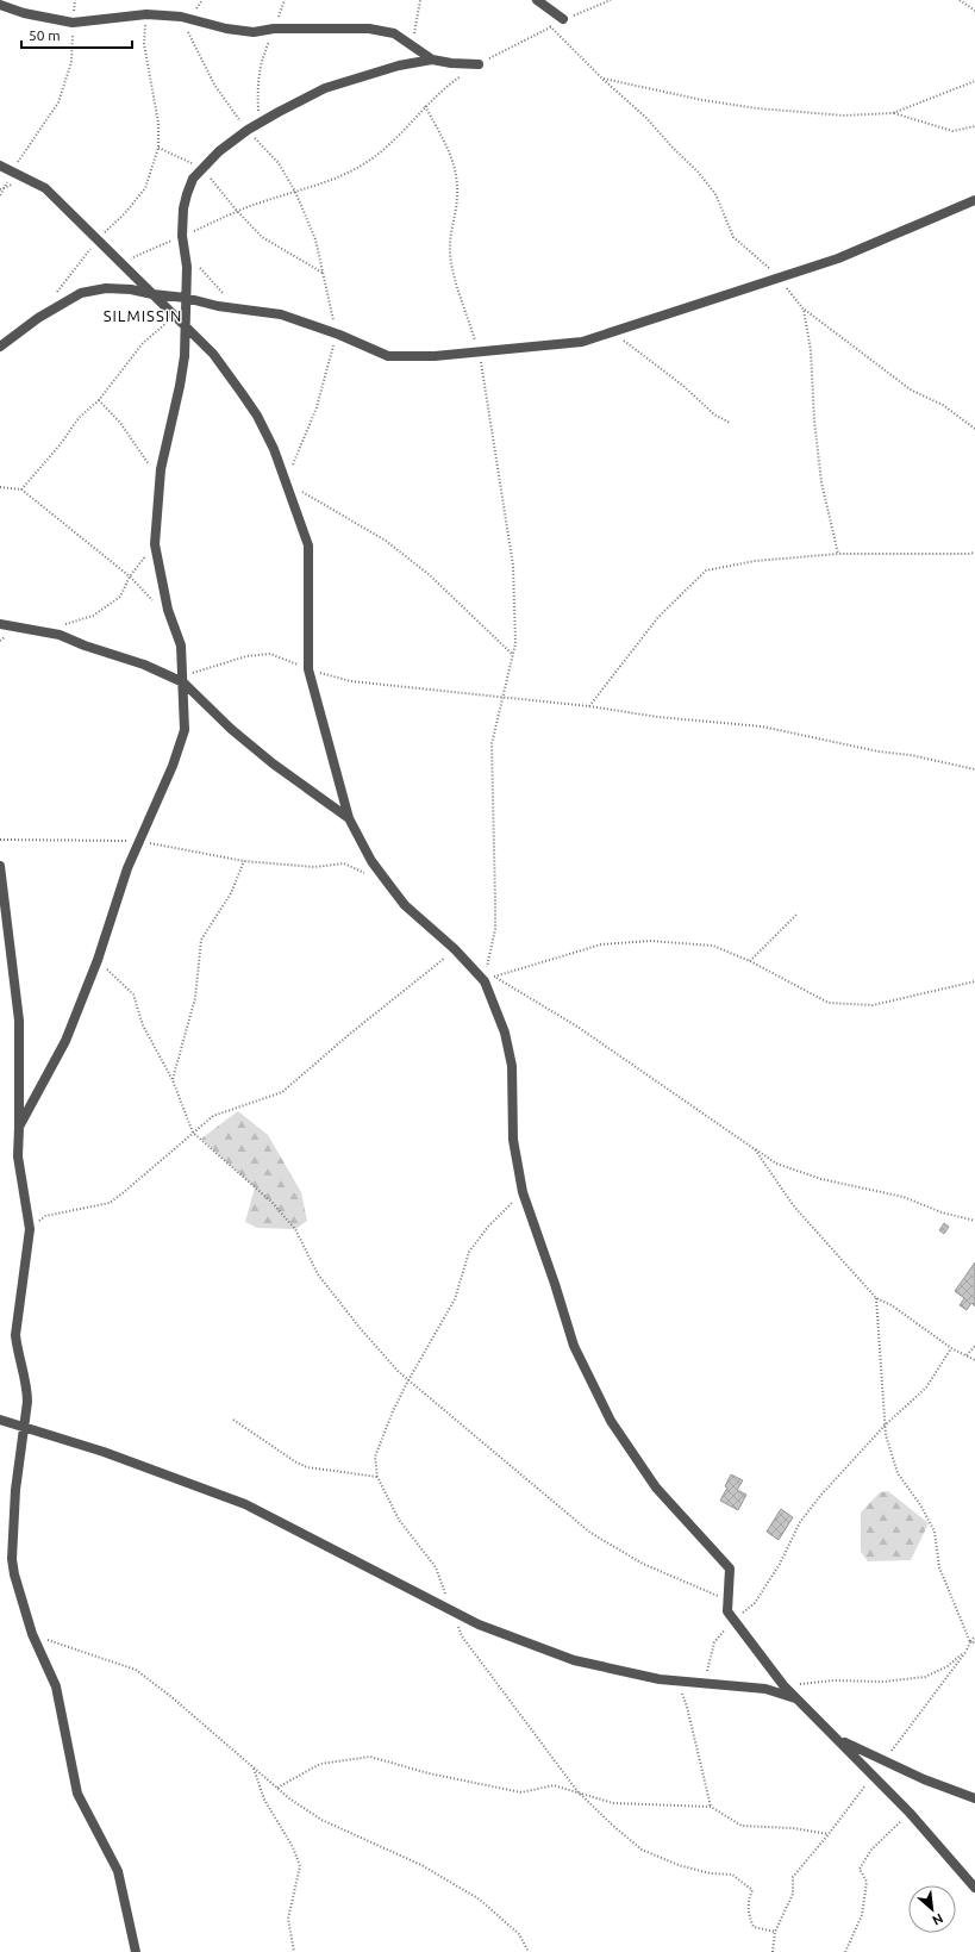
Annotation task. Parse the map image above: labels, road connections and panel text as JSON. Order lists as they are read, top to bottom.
{
  "districts": ["SILMISSIN"],
  "scale_bar": "50 m",
  "north": "bottom right"
}
